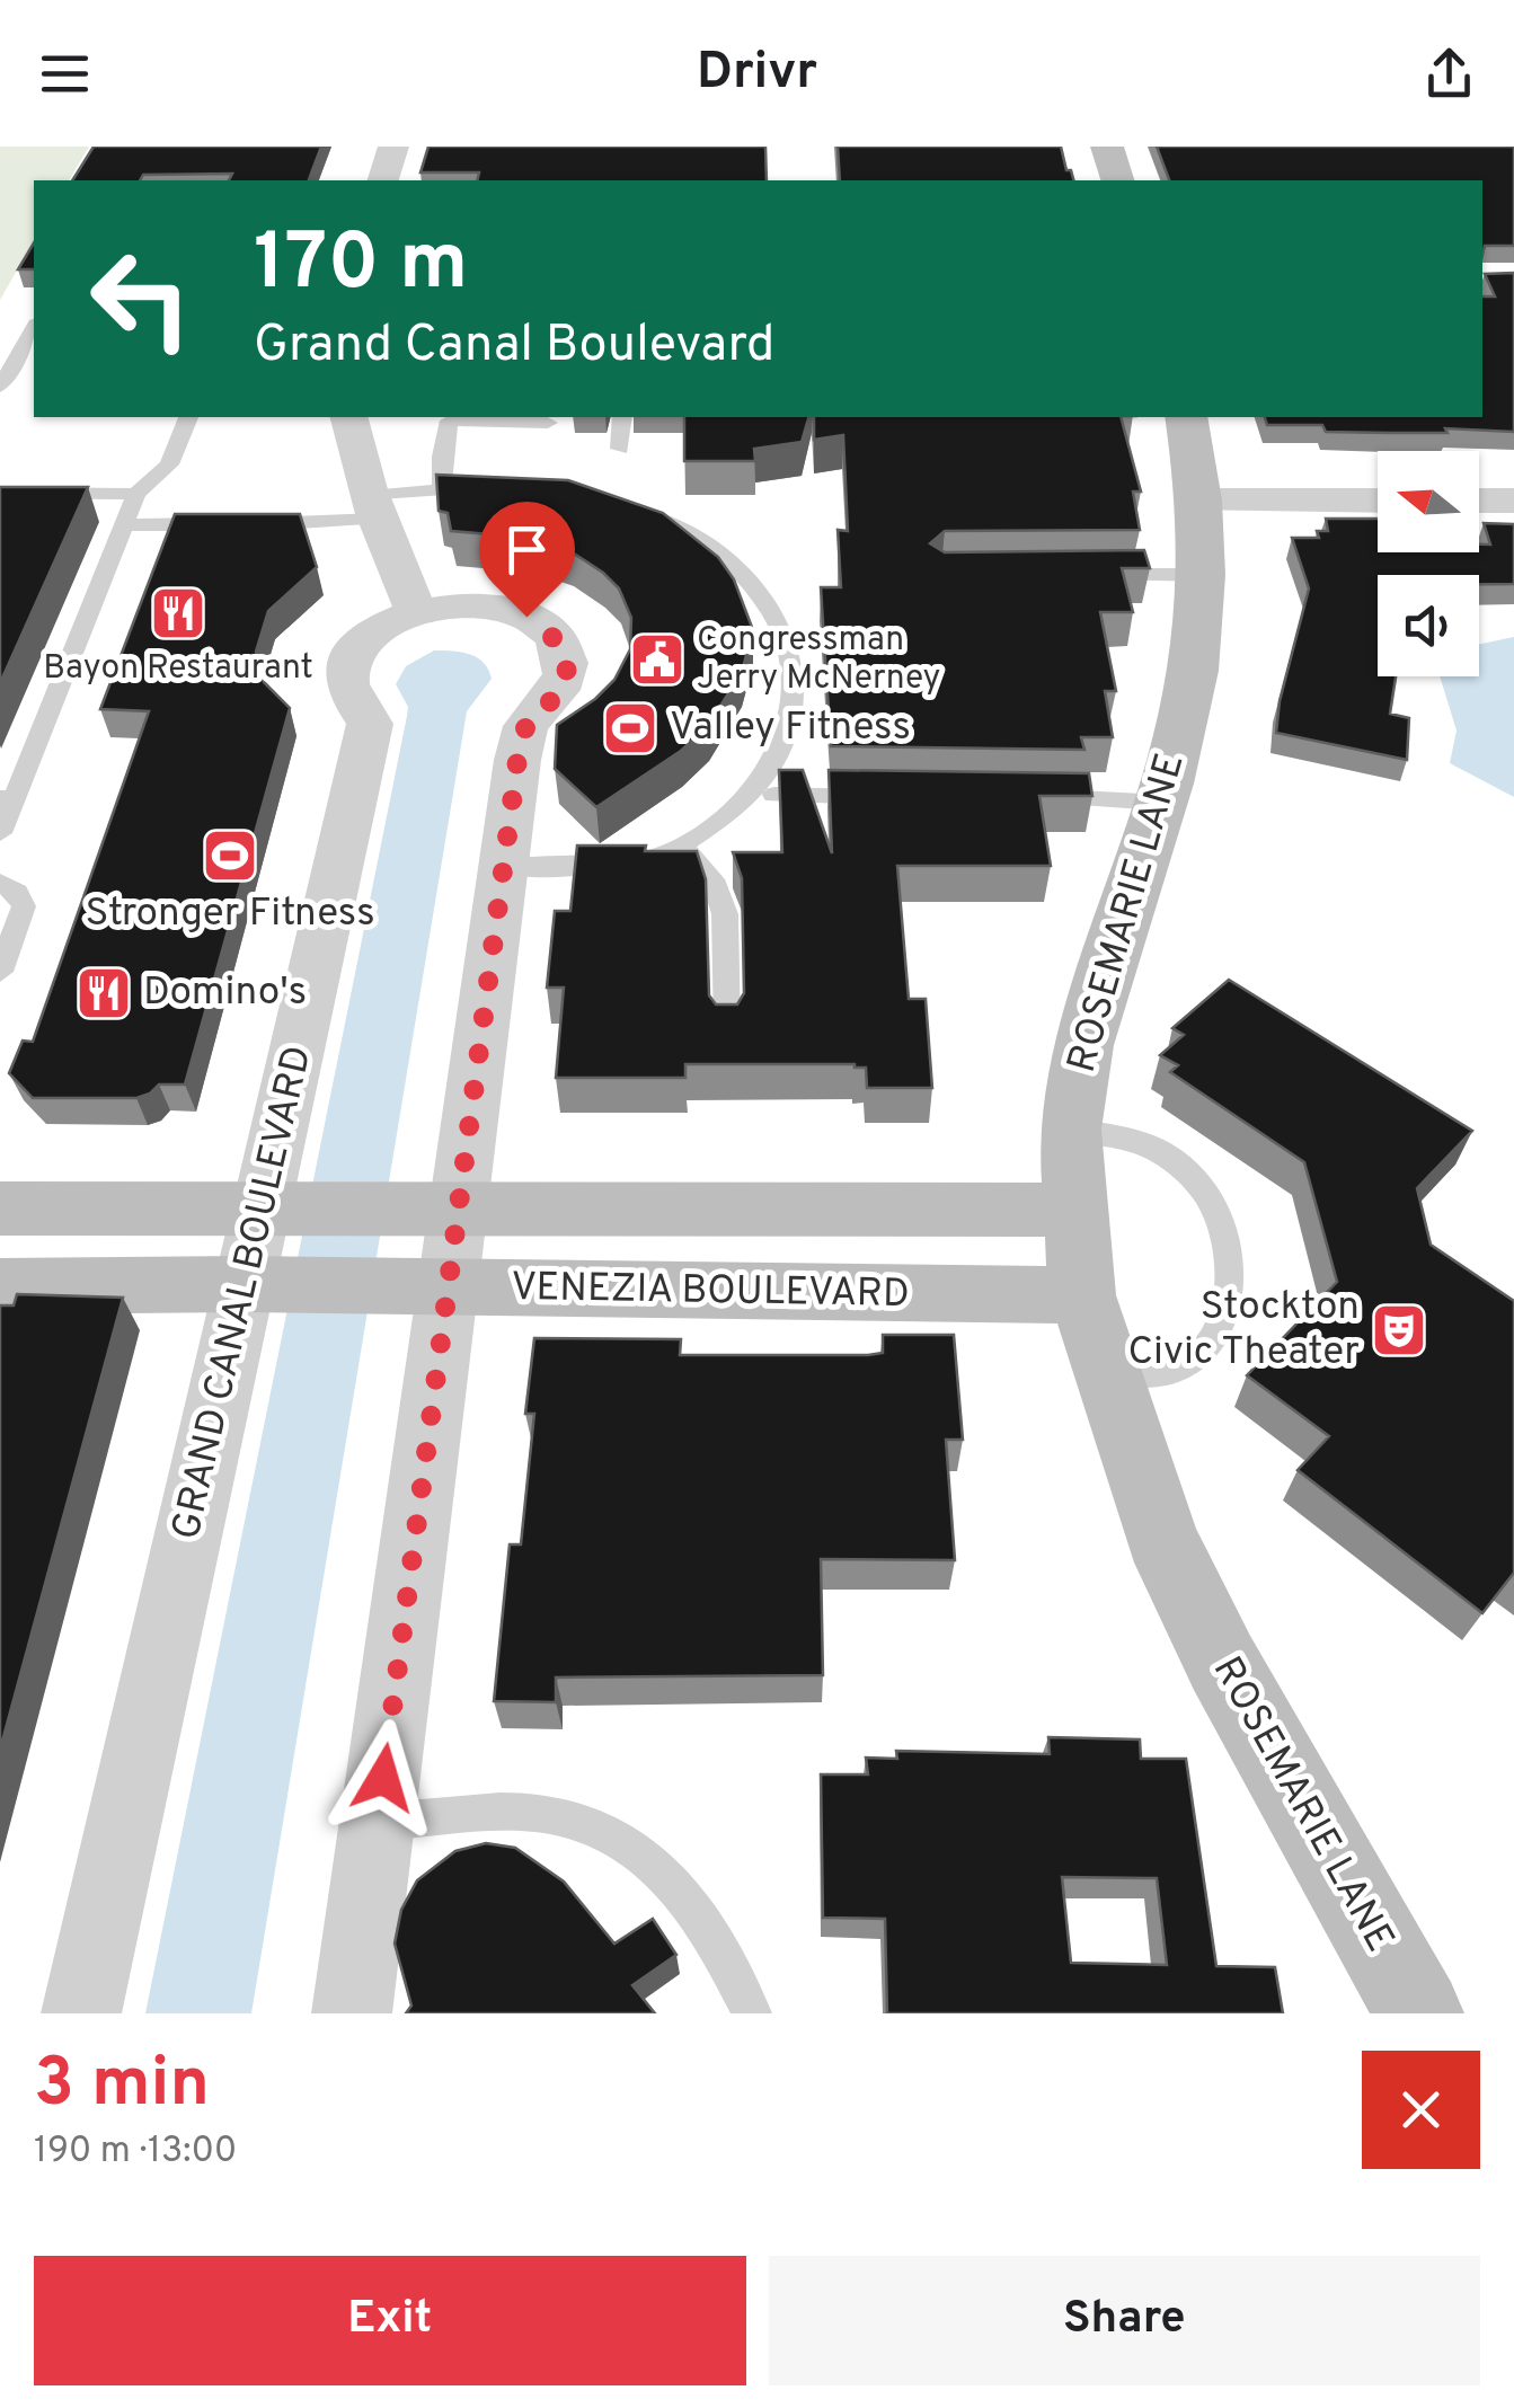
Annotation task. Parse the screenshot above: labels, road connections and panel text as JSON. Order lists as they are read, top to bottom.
{
  "streets": {
    "street": ["ROSEMARIE LANE", "VENEZIA BOULEVARD", "GRAND CANAL BOULEVARD"]
  },
  "crossings": [
    ["ROSEMARIE LANE", "VENEZIA BOULEVARD"],
    ["VENEZIA BOULEVARD", "GRAND CANAL BOULEVARD"]
  ],
  "places": {
    "restaurant": ["Bayon Restaurant", "Domino's"],
    "public building": ["Congressman Jerry McNerney"],
    "sports": ["Valley Fitness", "Stronger Fitness"],
    "theatre": ["Stockton Civic Theater"]
  },
  "north": "left",
  "page": {
    "header": "Drivr",
    "turn": ["170 m", "Grand Canal Boulevard"],
    "heading": ["3 min", "190 m · 13:00"],
    "buttons": ["Exit", "Share"]
  }
}
